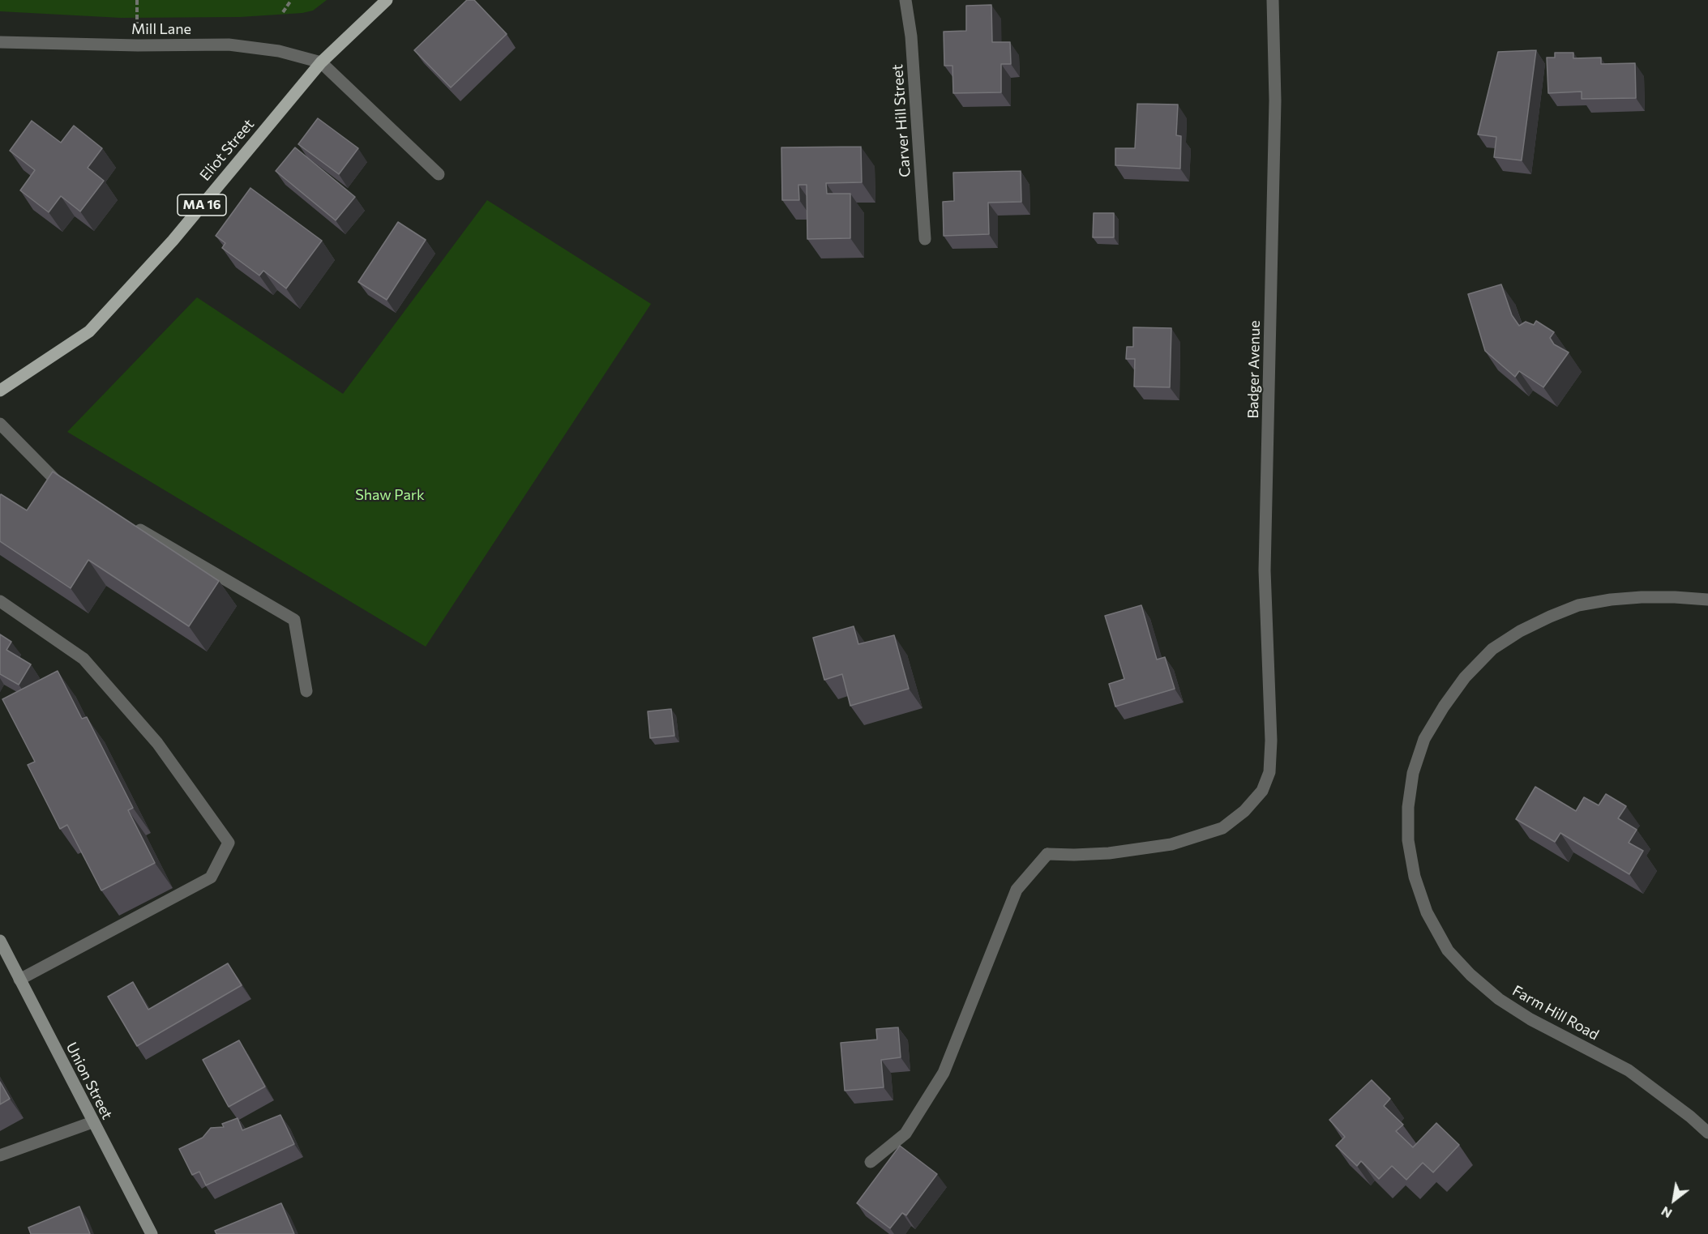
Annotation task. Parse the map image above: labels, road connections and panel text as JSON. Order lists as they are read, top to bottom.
{
  "streets": {
    "main road": ["Eliot Street", "MA 16"],
    "street": [
      "Mill Lane",
      "Carver Hill Street",
      "Badger Avenue",
      "Farm Hill Road",
      "Union Street"
    ]
  },
  "crossings": [
    ["Mill Lane", "Eliot Street"]
  ],
  "parks": ["Shaw Park"],
  "north": "bottom left"
}
